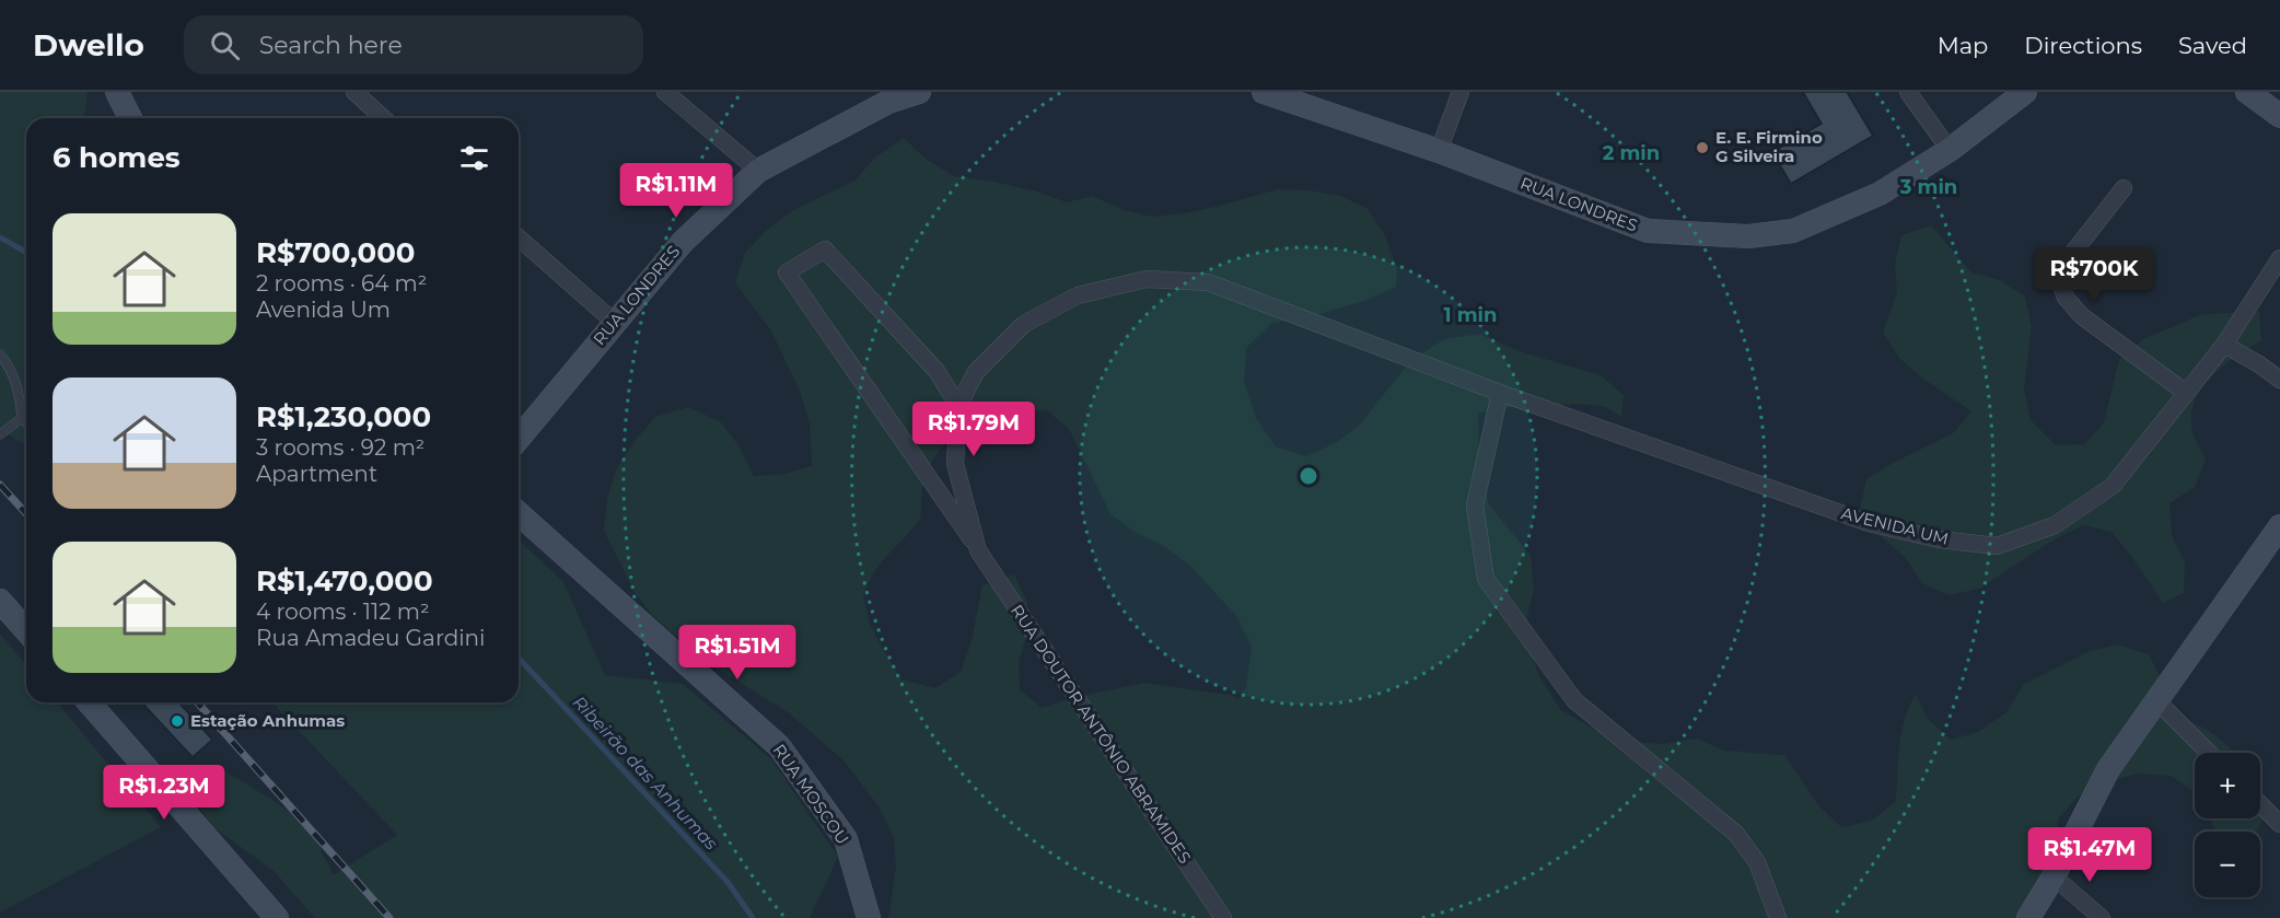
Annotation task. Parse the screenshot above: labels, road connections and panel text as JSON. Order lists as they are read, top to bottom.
{
  "streets": {
    "street": [
      "RUA LONDRES",
      "AVENIDA UM",
      "RUA DOUTOR ANTÔNIO ABRAMIDES",
      "RUA MOSCOU"
    ]
  },
  "crossings": [
    ["AVENIDA UM", "RUA DOUTOR ANTÔNIO ABRAMIDES"]
  ],
  "water": ["Ribeirão das Anhumas"],
  "places": ["E. E. Firmino G Silveira", "Estação Anhumas"],
  "page": {
    "header": "Dwello",
    "search": "Search here",
    "nav": ["Map", "Directions", "Saved"],
    "heading": "6 homes",
    "price": [
      "R$1.11M",
      "R$700K",
      "R$1.79M",
      "R$1.51M",
      "R$1.23M",
      "R$1.47M"
    ],
    "list": [
      {
        "name": "R$700,000",
        "note": "2 rooms · 64 m² · Avenida Um"
      },
      {
        "name": "R$1,230,000",
        "note": "3 rooms · 92 m² · Apartment"
      },
      {
        "name": "R$1,470,000",
        "note": "4 rooms · 112 m² · Rua Amadeu Gardini"
      }
    ],
    "map_buttons": ["+", "−"]
  },
  "rings": ["2 min", "3 min", "1 min"]
}
